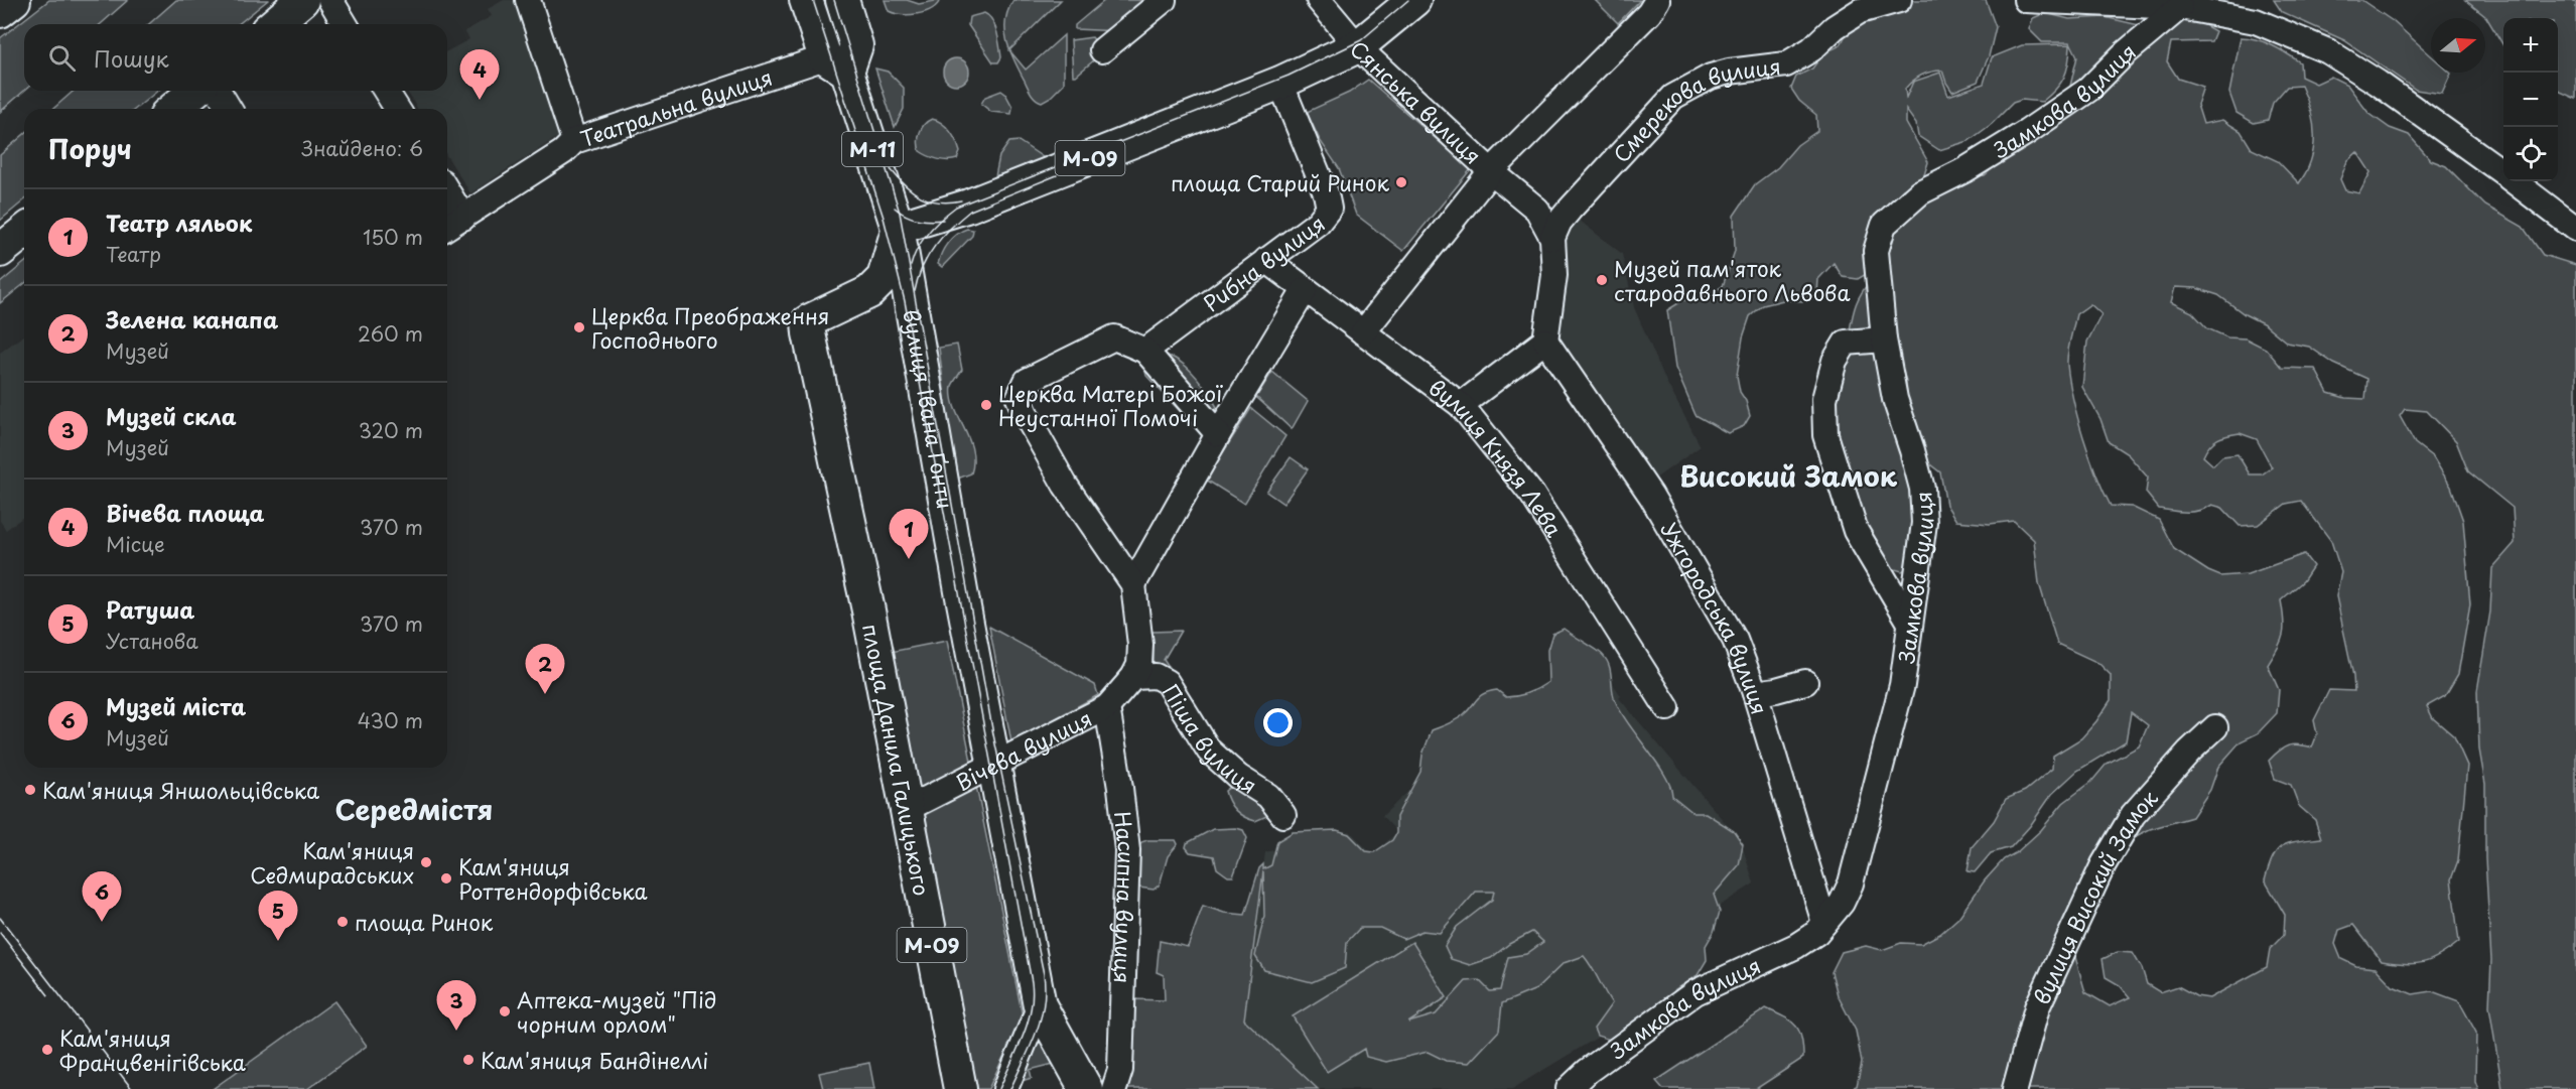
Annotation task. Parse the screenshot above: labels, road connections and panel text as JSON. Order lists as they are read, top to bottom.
{
  "streets": {
    "main road": [
      "М-11",
      "М-09",
      "вулиця Івана Ґонти",
      "площа Данила Галицького"
    ],
    "street": [
      "Замкова вулиця",
      "Сянська вулиця",
      "Театральна вулиця",
      "Смерекова вулиця",
      "Рибна вулиця",
      "вулиця Князя Лева",
      "Ужгородська вулиця",
      "Піша вулиця",
      "Вічева вулиця",
      "Насипна вулиця",
      "вулиця Високий Замок"
    ]
  },
  "crossings": [
    ["Замкова вулиця", "Ужгородська вулиця"],
    ["Сянська вулиця", "Смерекова вулиця"],
    ["Сянська вулиця", "М-09"],
    ["Театральна вулиця", "М-11"],
    ["М-11", "М-09"],
    ["М-11", "вулиця Івана Ґонти"],
    ["М-11", "площа Данила Галицького"],
    ["М-09", "Рибна вулиця"],
    ["М-09", "вулиця Івана Ґонти"],
    ["М-09", "площа Данила Галицького"],
    ["Рибна вулиця", "вулиця Князя Лева"],
    ["вулиця Івана Ґонти", "Вічева вулиця"],
    ["вулиця Івана Ґонти", "площа Данила Галицького"],
    ["Піша вулиця", "Вічева вулиця"],
    ["Вічева вулиця", "площа Данила Галицького"],
    ["Вічева вулиця", "Насипна вулиця"]
  ],
  "districts": ["Високий Замок", "Середмістя"],
  "places": [
    "площа Старий Ринок",
    "Музей пам'яток стародавнього Львова",
    "Церква Преображення Господнього",
    "Церква Матері Божої Неустанної Помочі",
    "Кам'яниця Яншольцівська",
    "Кам'яниця Седмирадських",
    "Кам'яниця Роттендорфівська",
    "площа Ринок",
    "Аптека-музей \"Під чорним орлом\"",
    "Кам'яниця Францвенігівська",
    "Кам'яниця Бандінеллі"
  ],
  "north": "right",
  "page": {
    "map_buttons": ["+", "−"],
    "search": "Пошук",
    "pins": [
      "4",
      "1",
      "2",
      "6",
      "5",
      "3"
    ],
    "heading": ["Поруч", "Знайдено: 6"],
    "list": [
      {
        "mark": "1",
        "name": "Театр ляльок",
        "note": "Театр",
        "value": "150 m"
      },
      {
        "mark": "2",
        "name": "Зелена канапа",
        "note": "Музей",
        "value": "260 m"
      },
      {
        "mark": "3",
        "name": "Музей скла",
        "note": "Музей",
        "value": "320 m"
      },
      {
        "mark": "4",
        "name": "Вічева площа",
        "note": "Місце",
        "value": "370 m"
      },
      {
        "mark": "5",
        "name": "Ратуша",
        "note": "Установа",
        "value": "370 m"
      },
      {
        "mark": "6",
        "name": "Музей міста",
        "note": "Музей",
        "value": "430 m"
      }
    ]
  }
}
